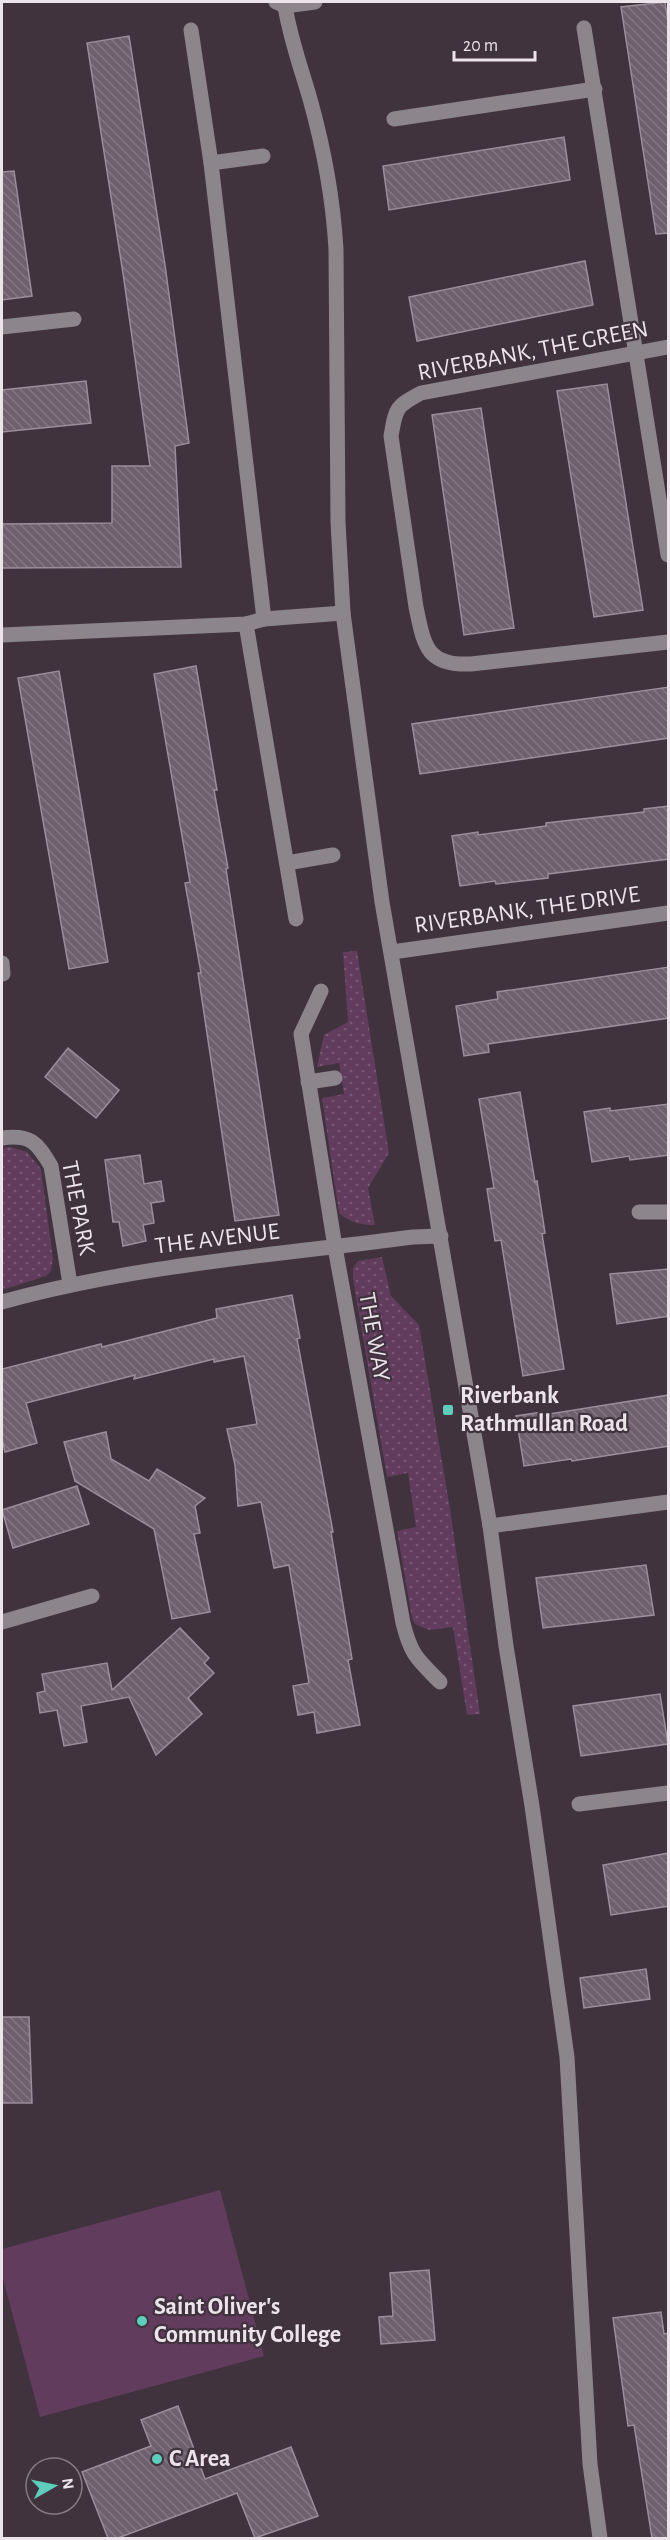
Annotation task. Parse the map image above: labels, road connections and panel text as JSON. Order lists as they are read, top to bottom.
{
  "streets": {
    "street": [
      "RIVERBANK, THE GREEN",
      "RIVERBANK, THE DRIVE",
      "THE PARK",
      "THE AVENUE",
      "THE WAY"
    ]
  },
  "crossings": [
    ["THE PARK", "THE AVENUE"],
    ["THE AVENUE", "THE WAY"]
  ],
  "places": {
    "transit": ["Riverbank Rathmullan Road"],
    "other": ["Saint Oliver's Community College", "C Area"]
  },
  "scale_bar": "20 m",
  "north": "right"
}
